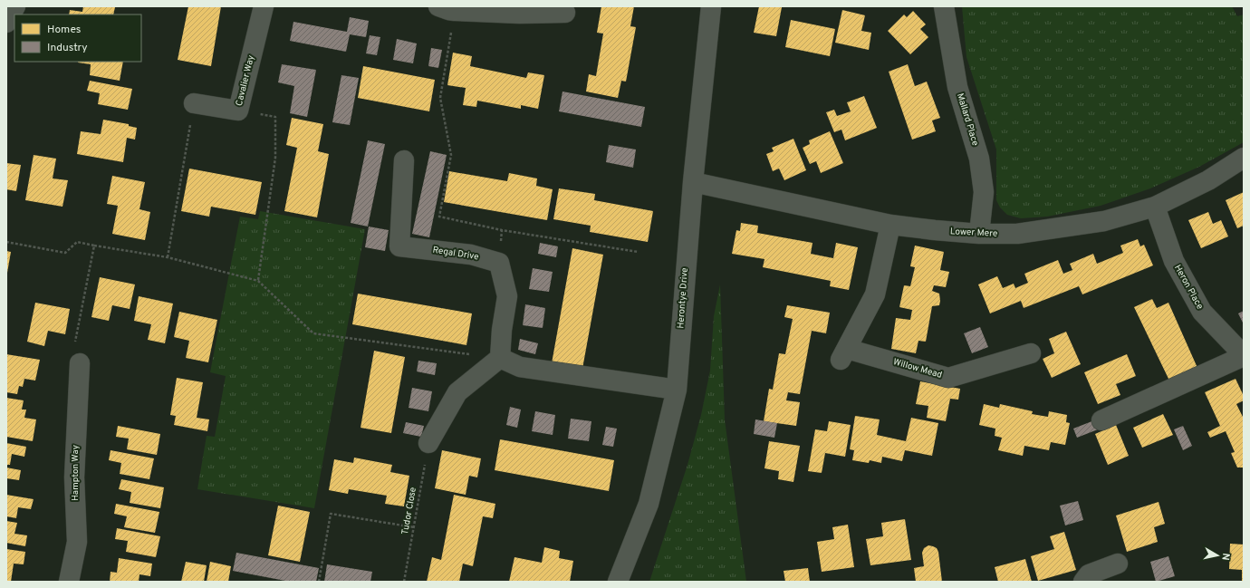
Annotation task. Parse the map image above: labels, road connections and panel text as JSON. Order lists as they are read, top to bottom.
{
  "streets": {
    "street": [
      "Cavalier Way",
      "Mallard Place",
      "Lower Mere",
      "Regal Drive",
      "Heron Place",
      "Herontye Drive",
      "Willow Mead",
      "Hampton Way"
    ],
    "path": ["Tudor Close"]
  },
  "crossings": [
    ["Mallard Place", "Lower Mere"],
    ["Lower Mere", "Heron Place"],
    ["Lower Mere", "Herontye Drive"],
    ["Lower Mere", "Willow Mead"]
  ],
  "legend": ["Homes", "Industry"],
  "north": "right"
}
